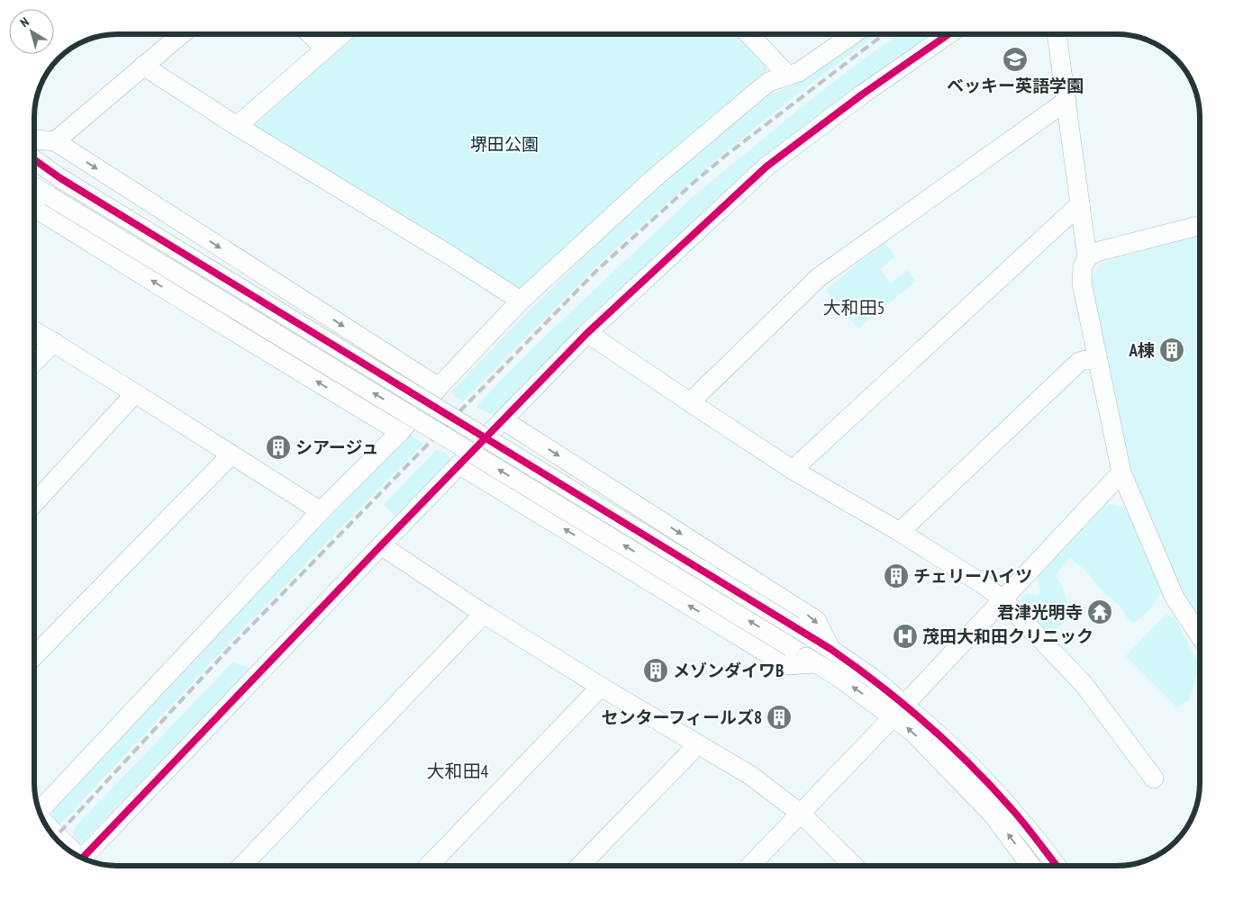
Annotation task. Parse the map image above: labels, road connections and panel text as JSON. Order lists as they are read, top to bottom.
{
  "districts": ["大和田5", "大和田4"],
  "parks": ["堺田公園"],
  "places": {
    "school or university": ["ベッキー英語学園"],
    "building": [
      "A棟",
      "シアージュ",
      "チェリーハイツ",
      "メゾンダイワB",
      "センターフィールズ8"
    ],
    "temple": ["君津光明寺"],
    "hospital": ["茂田大和田クリニック"]
  },
  "north": "top left"
}
